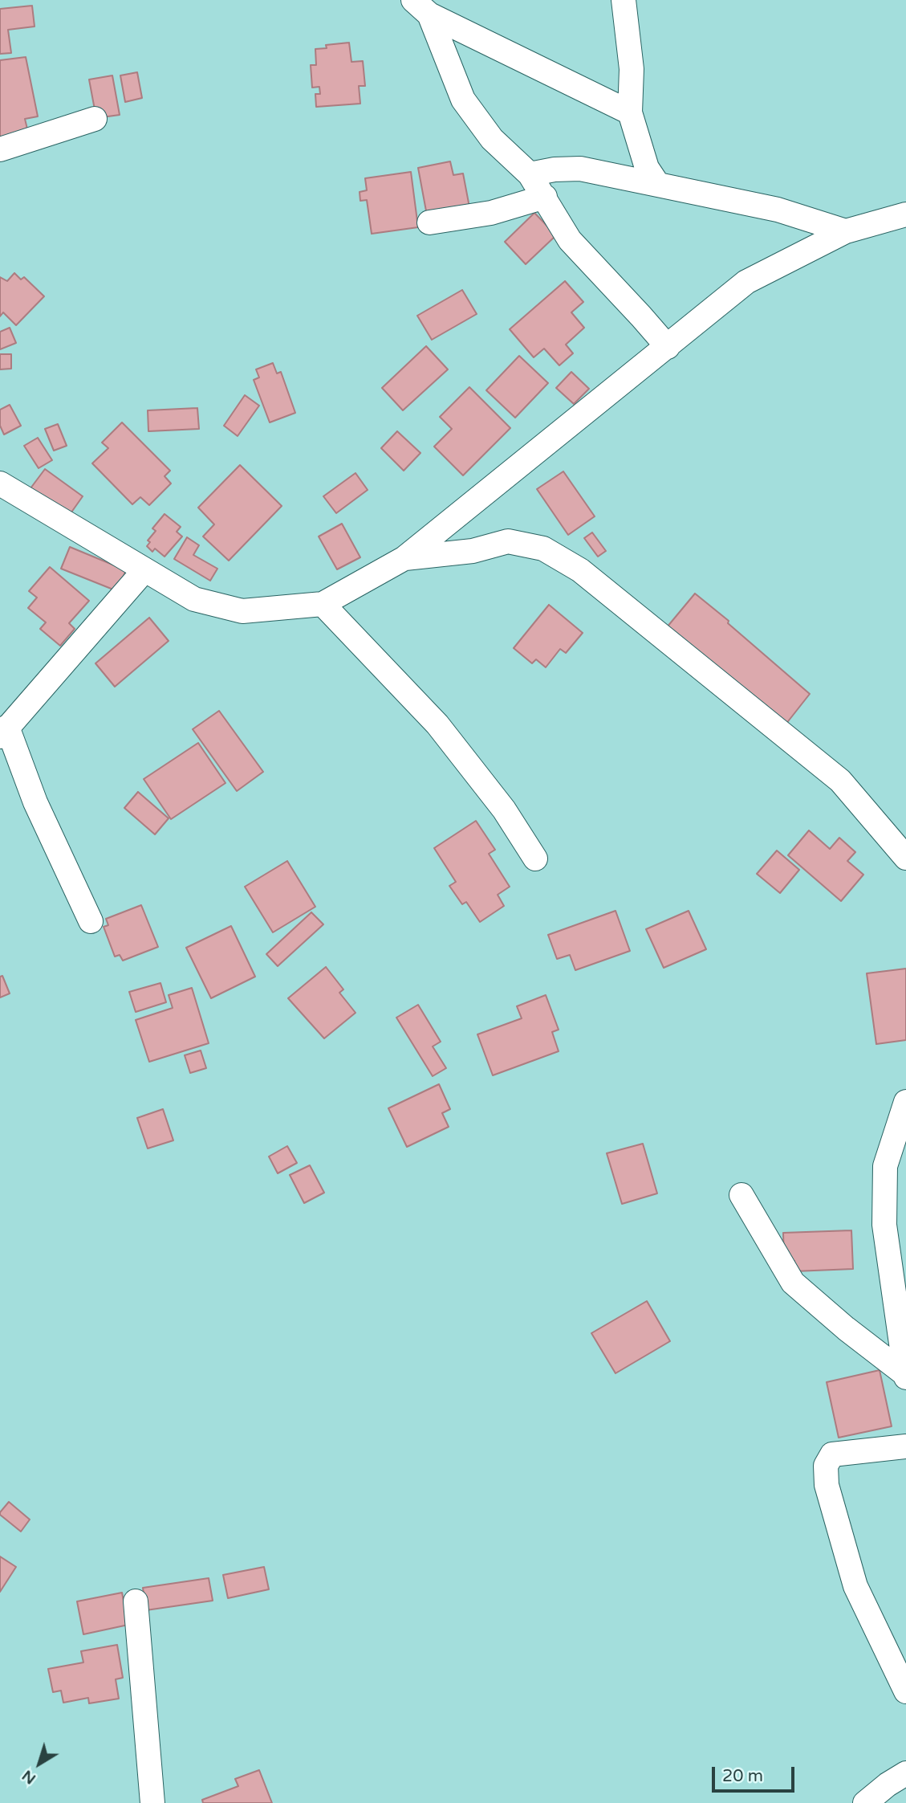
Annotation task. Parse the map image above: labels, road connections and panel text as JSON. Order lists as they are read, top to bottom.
{
  "scale_bar": "20 m",
  "north": "bottom left"
}
